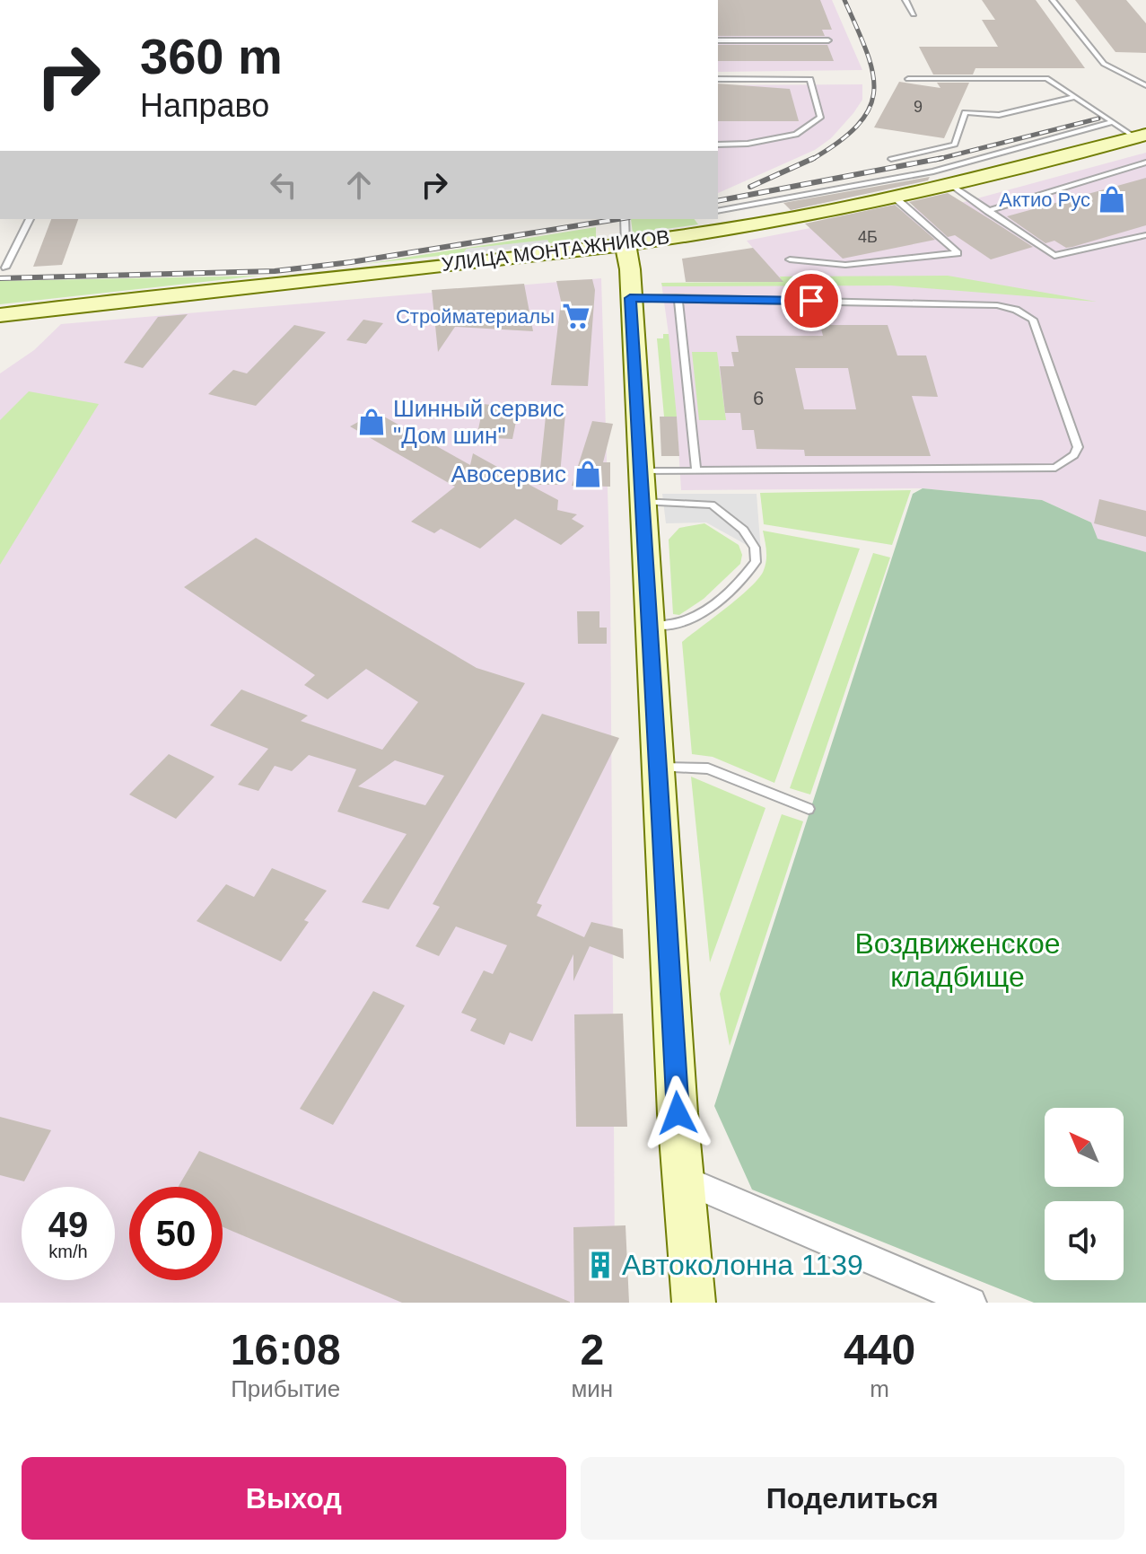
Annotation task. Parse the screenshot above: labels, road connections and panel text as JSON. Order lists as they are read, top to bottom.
{
  "streets": {
    "main road": ["УЛИЦА МОНТАЖНИКОВ"]
  },
  "parks": ["Воздвиженское кладбище"],
  "places": {
    "shop": ["Актио Рус", "Шинный сервис \"Дом шин\"", "Авосервис"],
    "supermarket": ["Стройматериалы"],
    "building": ["Автоколонна 1139"]
  },
  "house_numbers": ["9", "4Б", "6"],
  "north": "top left",
  "page": {
    "turn": ["360 m", "Направо"],
    "speed": "49 km/h",
    "limit": "50",
    "eta": [
      "16:08",
      "Прибытие",
      "2",
      "мин",
      "440",
      "m"
    ],
    "buttons": ["Выход", "Поделиться"]
  }
}
